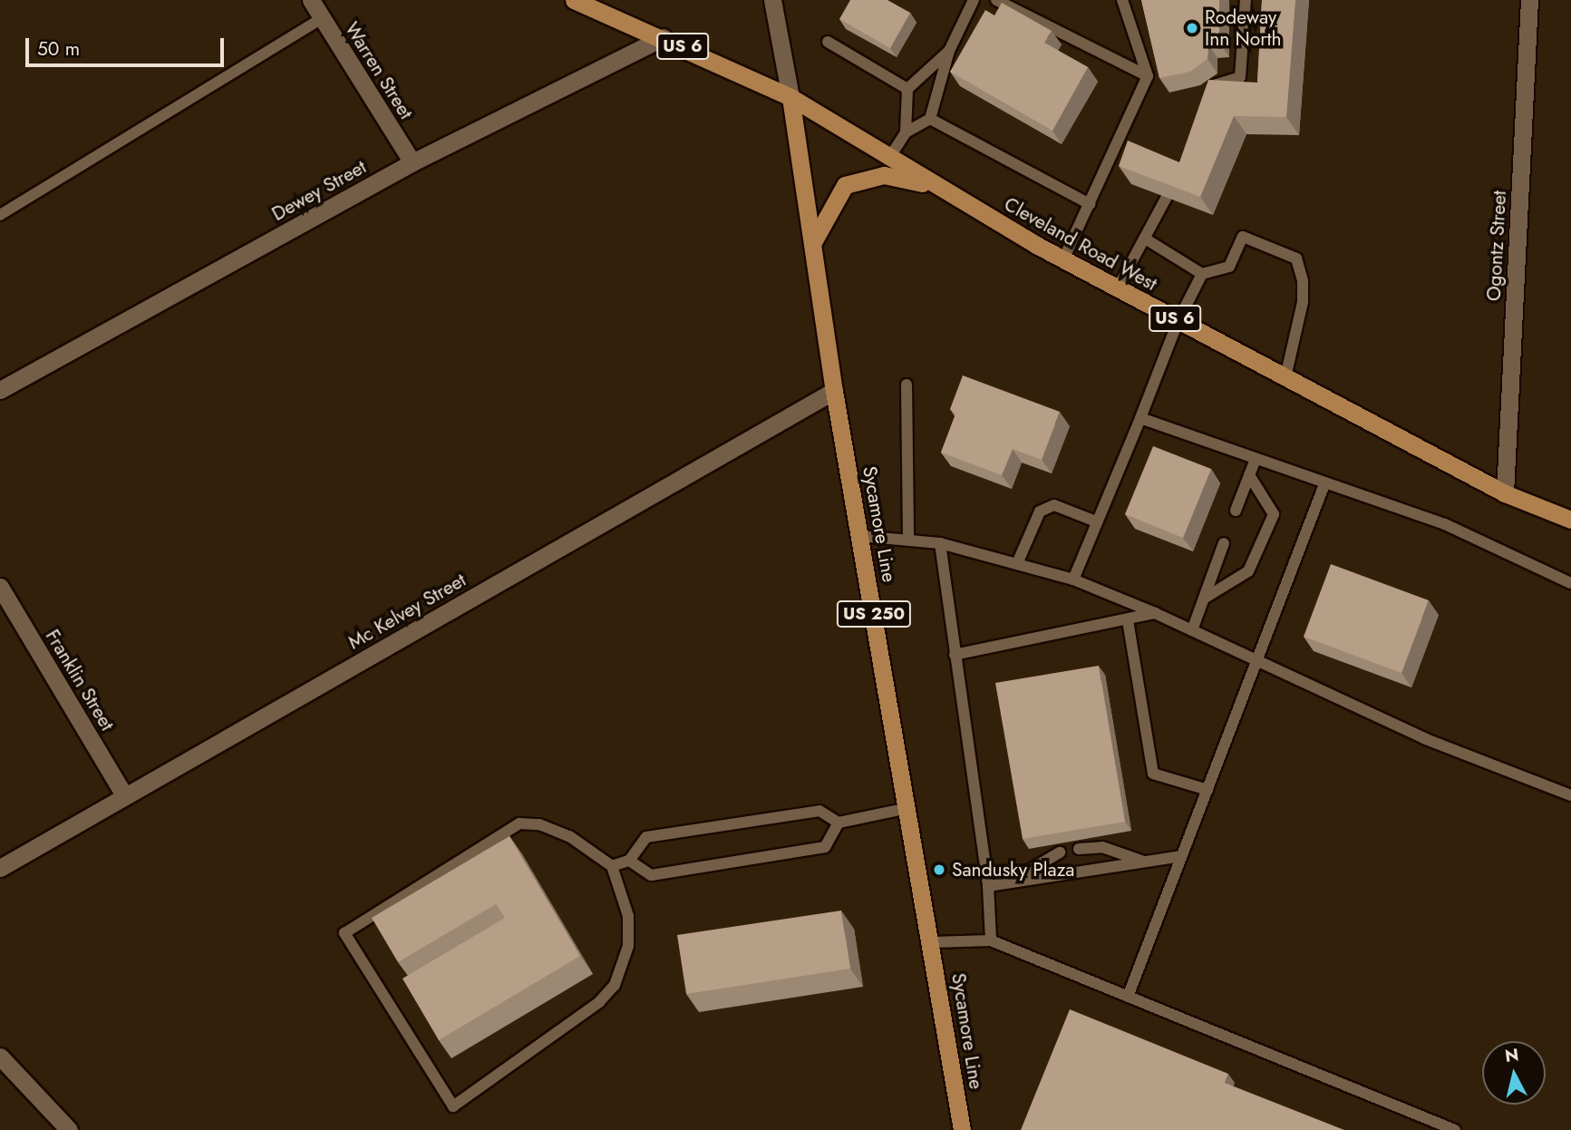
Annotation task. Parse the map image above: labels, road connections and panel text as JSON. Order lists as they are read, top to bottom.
{
  "streets": {
    "main road": [
      "US 6",
      "Cleveland Road West",
      "Sycamore Line",
      "US 250"
    ],
    "street": [
      "Warren Street",
      "Dewey Street",
      "Ogontz Street",
      "Mc Kelvey Street",
      "Franklin Street"
    ]
  },
  "crossings": [
    ["Warren Street", "Dewey Street"],
    ["Dewey Street", "Cleveland Road West"],
    ["Cleveland Road West", "Ogontz Street"],
    ["Cleveland Road West", "Sycamore Line"],
    ["Sycamore Line", "Mc Kelvey Street"],
    ["Mc Kelvey Street", "Franklin Street"]
  ],
  "places": ["Rodeway Inn North", "Sandusky Plaza"],
  "scale_bar": "50 m",
  "north": "top"
}
